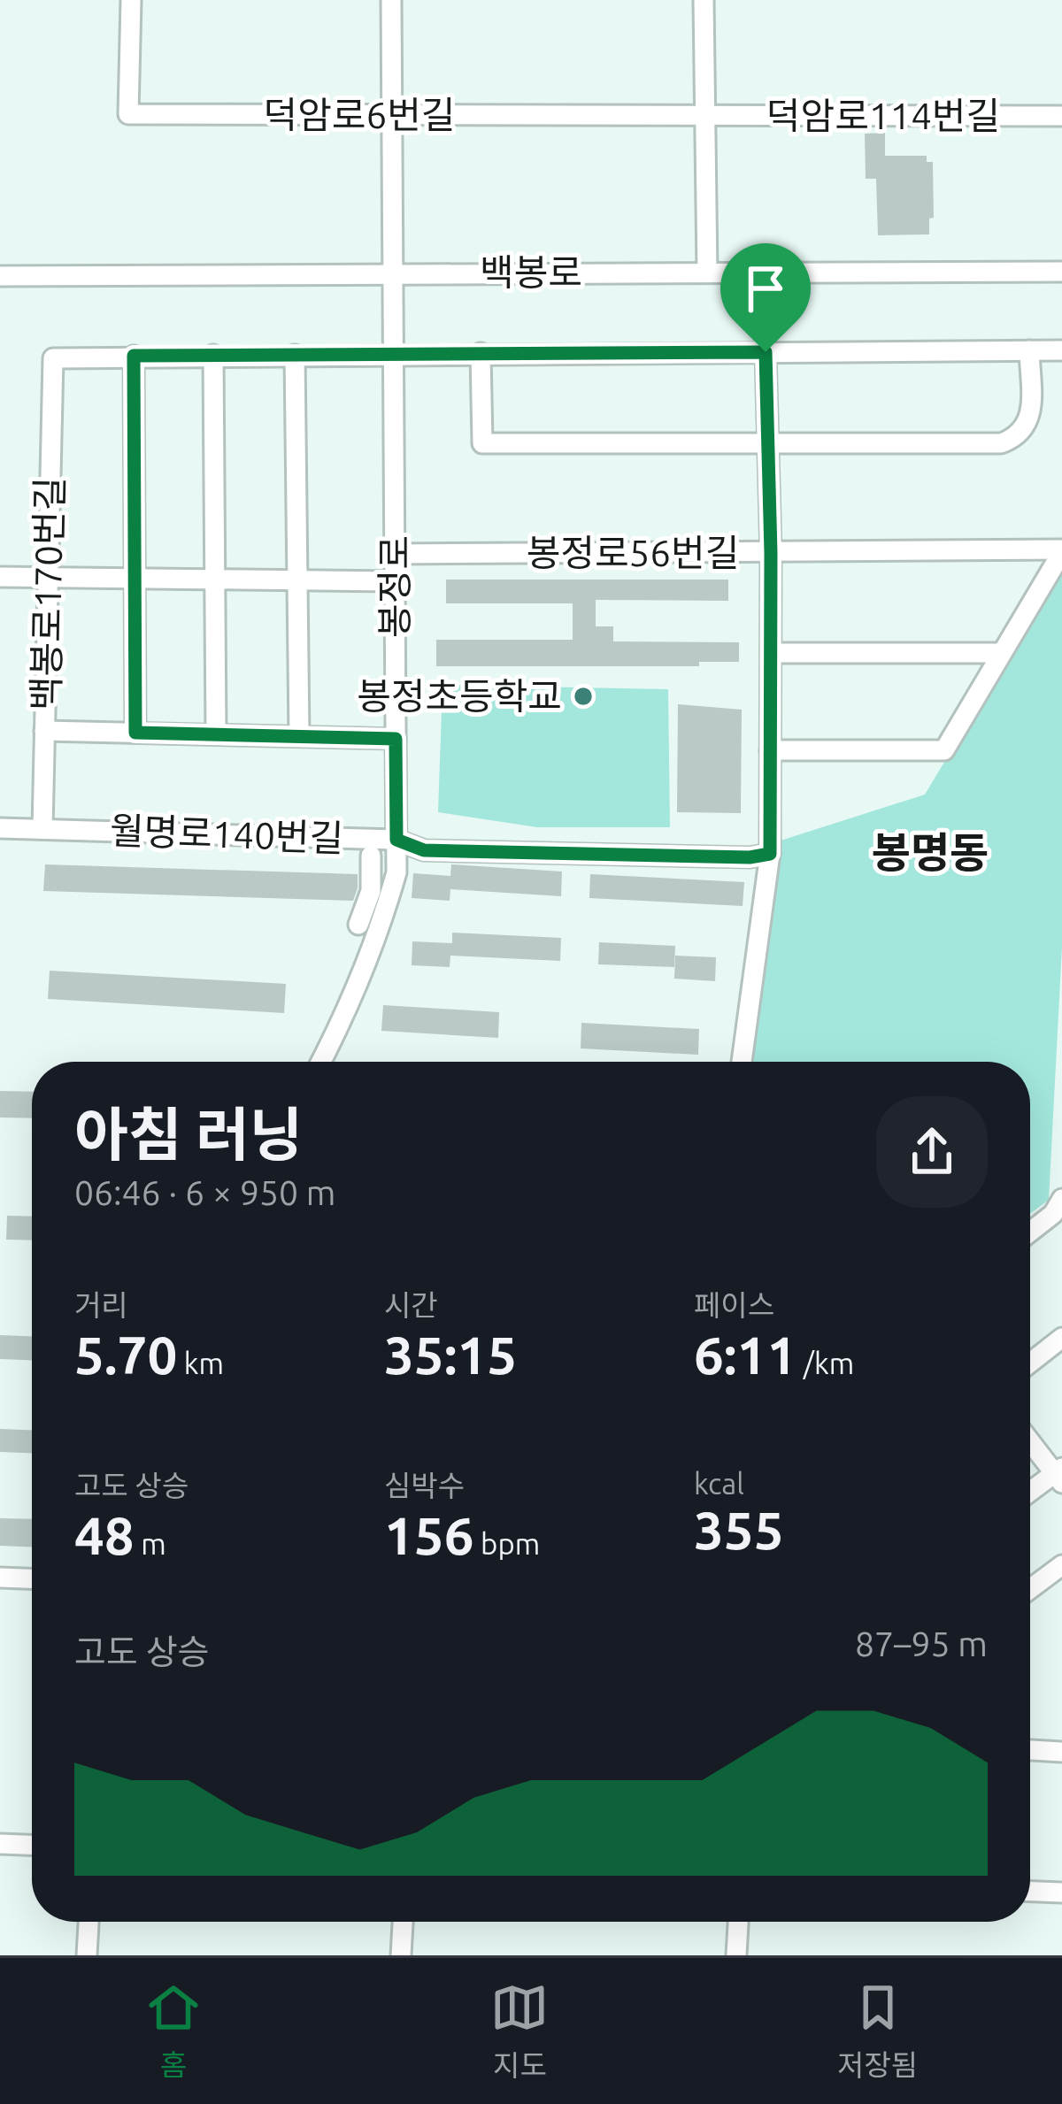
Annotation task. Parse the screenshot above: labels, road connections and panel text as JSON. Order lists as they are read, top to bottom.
{
  "streets": {
    "street": [
      "덕암로6번길",
      "덕암로114번길",
      "백봉로",
      "봉정로56번길",
      "봉정로",
      "백봉로170번길",
      "월명로140번길"
    ]
  },
  "crossings": [
    ["덕암로6번길", "덕암로114번길"],
    ["덕암로6번길", "봉정로"],
    ["백봉로", "봉정로"],
    ["봉정로56번길", "봉정로"],
    ["봉정로", "월명로140번길"],
    ["백봉로170번길", "월명로140번길"]
  ],
  "districts": ["봉명동"],
  "places": ["봉정초등학교"],
  "page": {
    "heading": ["아침 러닝", "06:46 · 6 × 950 m"],
    "stats": [
      ["거리", "5.70 km"],
      ["시간", "35:15"],
      ["페이스", "6:11 /km"],
      ["고도 상승", "48 m"],
      ["심박수", "156 bpm"],
      ["kcal", "355"]
    ],
    "chart": ["고도 상승", "87–95 m"],
    "tabs": ["홈", "지도", "저장됨"]
  }
}
